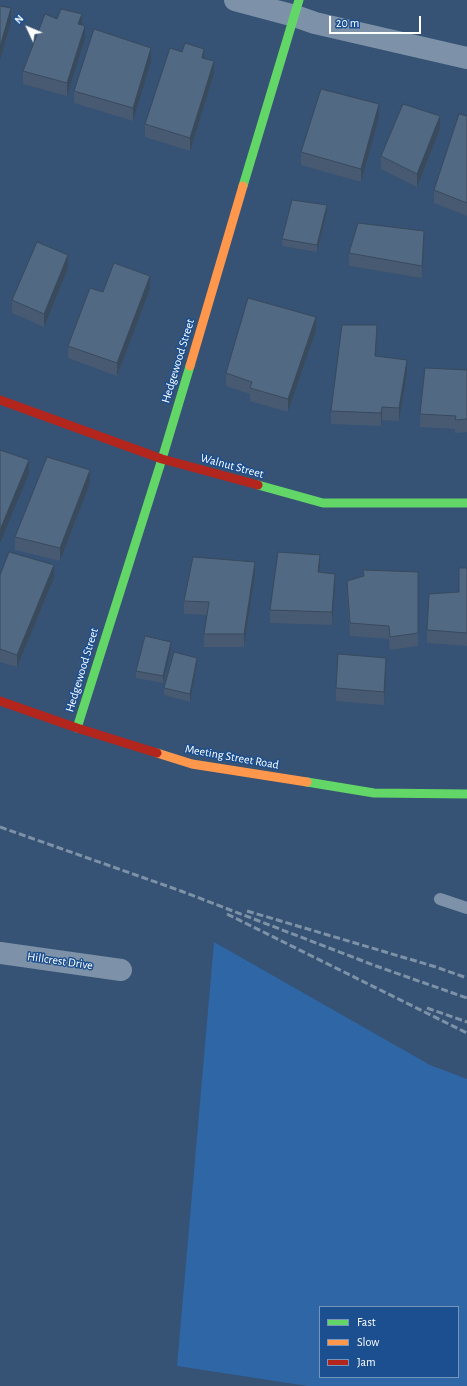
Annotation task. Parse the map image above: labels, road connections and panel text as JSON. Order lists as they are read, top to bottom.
{
  "streets": {
    "street": [
      "Hedgewood Street",
      "Walnut Street",
      "Meeting Street Road",
      "Hillcrest Drive"
    ]
  },
  "crossings": [
    ["Hedgewood Street", "Walnut Street"],
    ["Hedgewood Street", "Meeting Street Road"]
  ],
  "legend": ["Fast", "Slow", "Jam"],
  "scale_bar": "20 m",
  "north": "top left"
}
